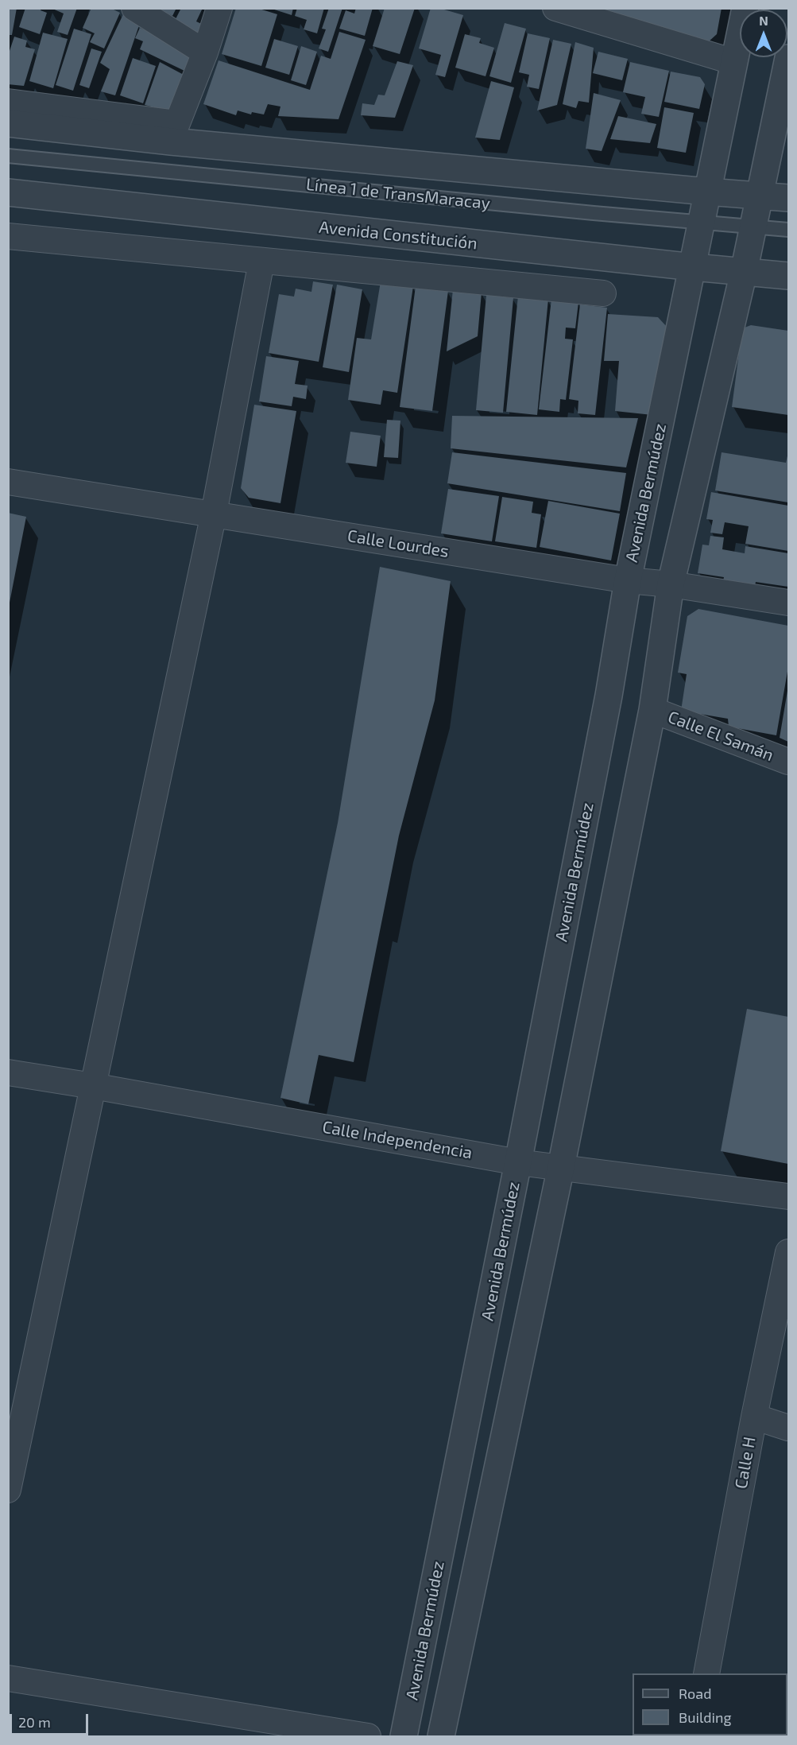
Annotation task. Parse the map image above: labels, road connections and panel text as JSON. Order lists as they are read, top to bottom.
{
  "streets": {
    "street": [
      "Avenida Constitución",
      "Avenida Bermúdez",
      "Calle Lourdes",
      "Calle El Samán",
      "Calle Independencia",
      "Calle H"
    ],
    "lane": ["Línea 1 de TransMaracay"]
  },
  "crossings": [
    ["Línea 1 de TransMaracay", "Avenida Bermúdez"],
    ["Avenida Constitución", "Avenida Bermúdez"],
    ["Avenida Bermúdez", "Calle Lourdes"],
    ["Avenida Bermúdez", "Calle Independencia"]
  ],
  "legend": ["Road", "Building"],
  "scale_bar": "20 m",
  "north": "top"
}
